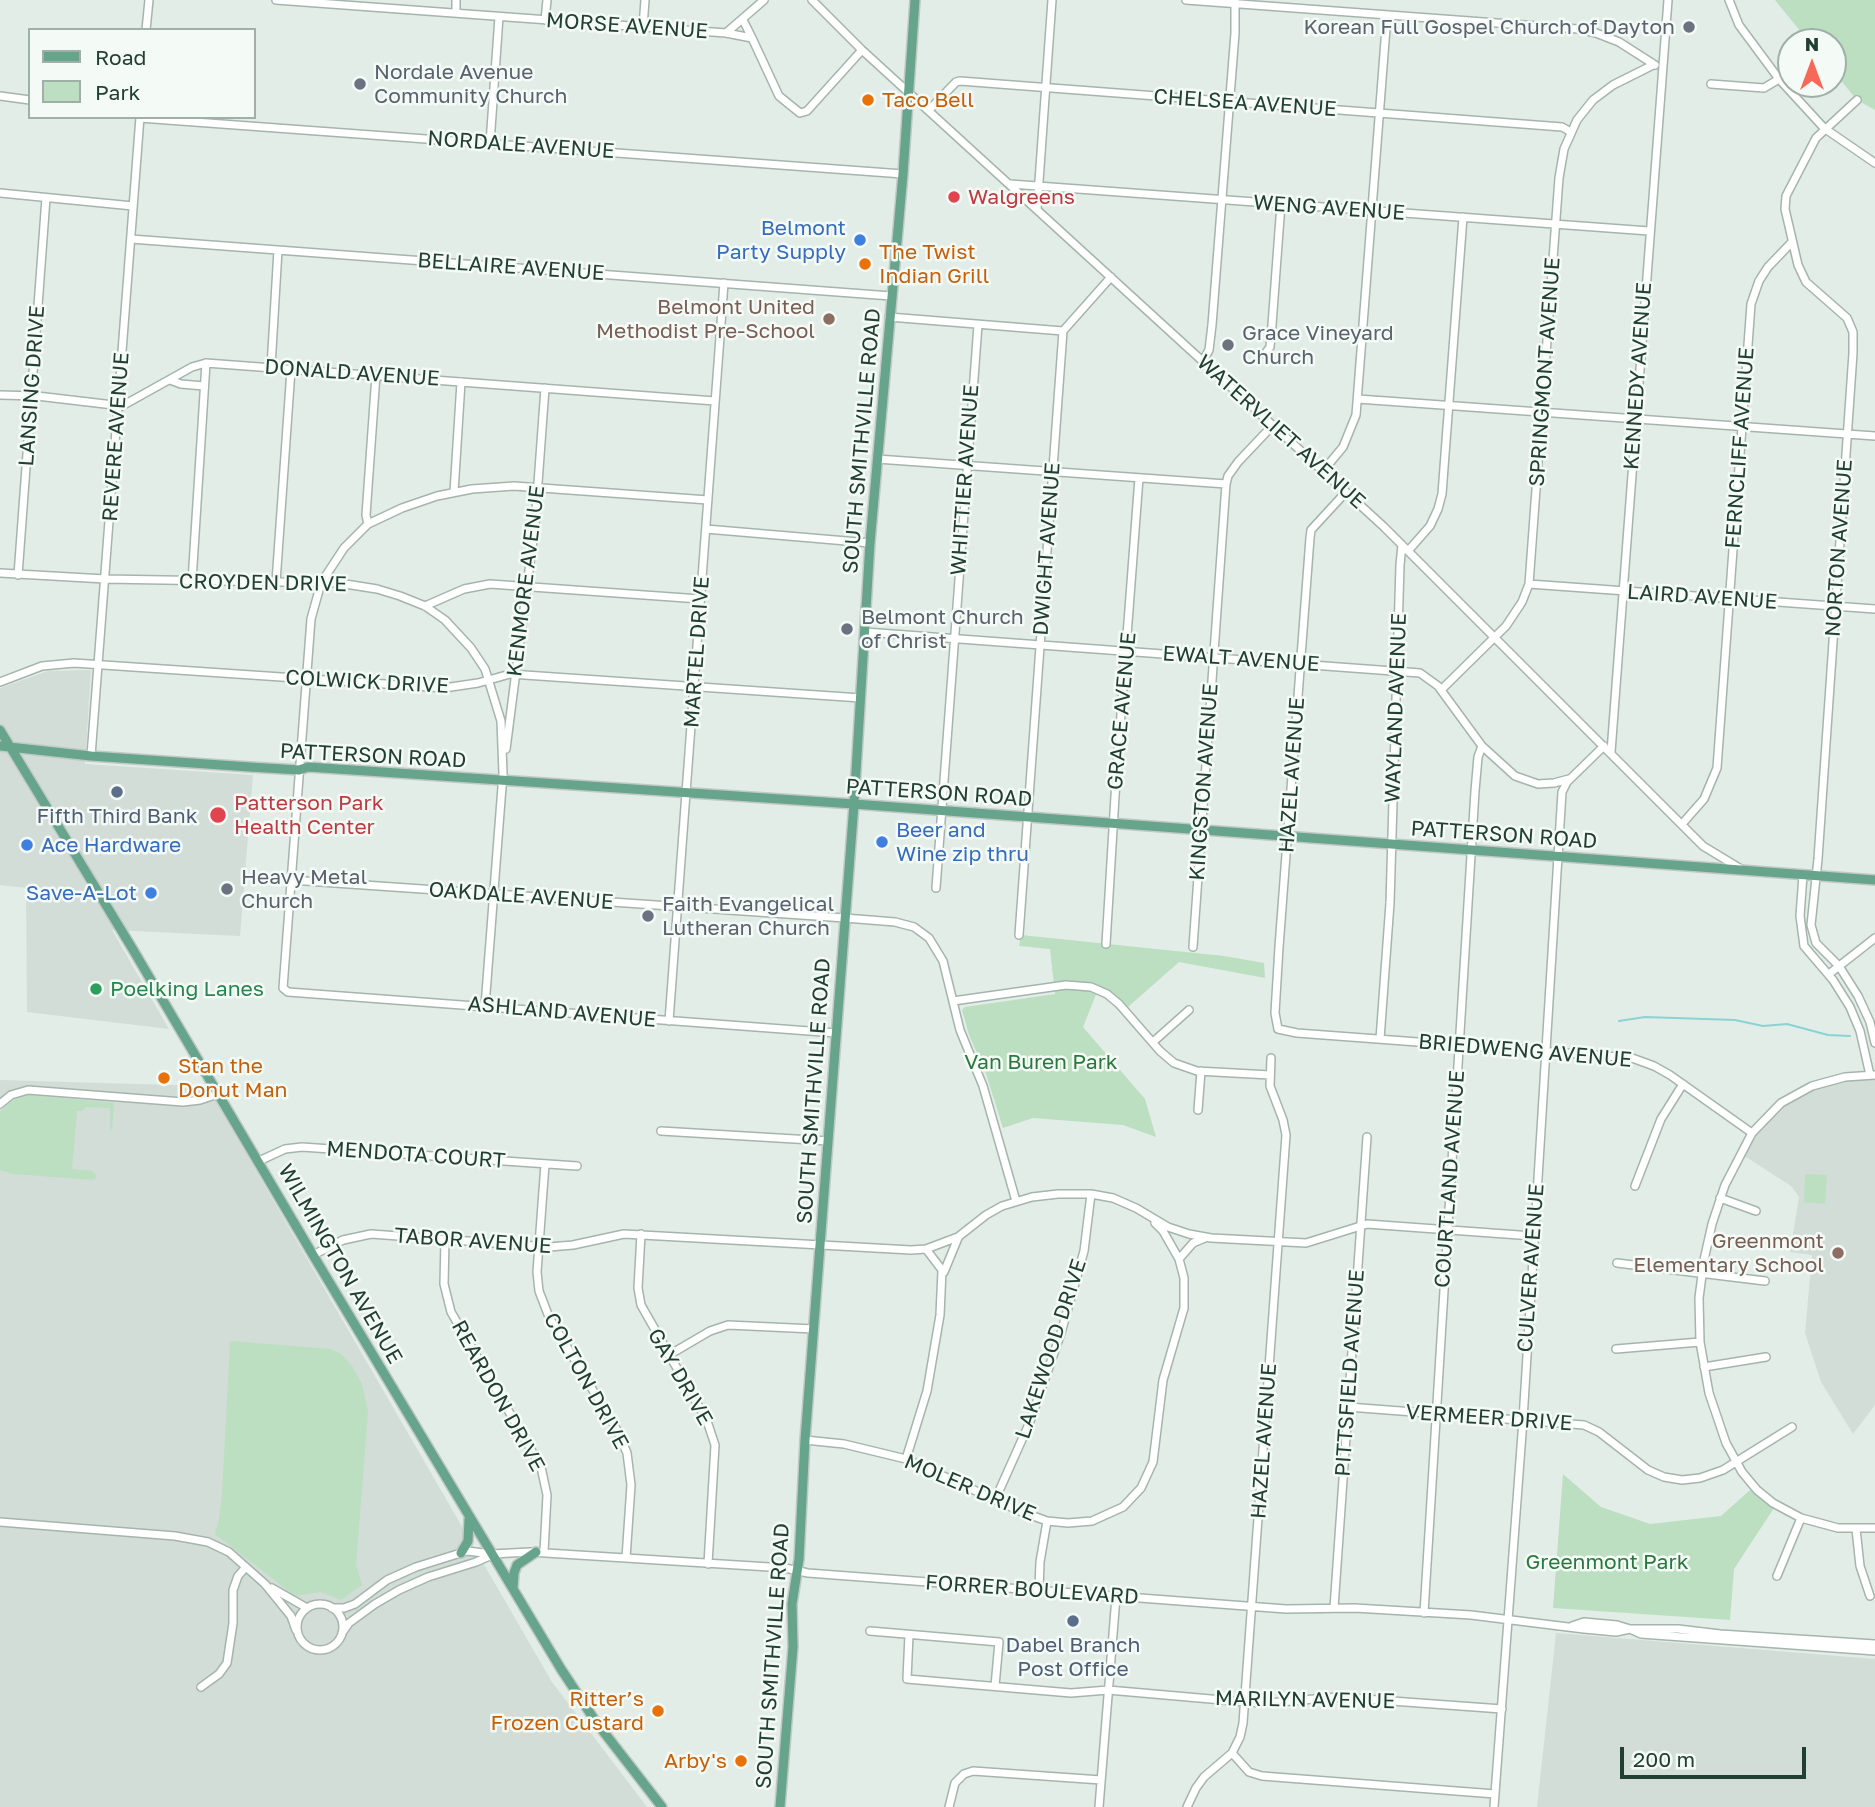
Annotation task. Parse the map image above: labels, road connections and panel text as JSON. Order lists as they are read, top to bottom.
{
  "streets": {
    "main road": ["SOUTH SMITHVILLE ROAD", "PATTERSON ROAD", "WILMINGTON AVENUE"],
    "street": [
      "MORSE AVENUE",
      "CHELSEA AVENUE",
      "NORDALE AVENUE",
      "WENG AVENUE",
      "BELLAIRE AVENUE",
      "SPRINGMONT AVENUE",
      "DONALD AVENUE",
      "KENNEDY AVENUE",
      "LANSING DRIVE",
      "WATERVLIET AVENUE",
      "REVERE AVENUE",
      "FERNCLIFF AVENUE",
      "WHITTIER AVENUE",
      "NORTON AVENUE",
      "DWIGHT AVENUE",
      "KENMORE AVENUE",
      "CROYDEN DRIVE",
      "LAIRD AVENUE",
      "MARTEL DRIVE",
      "EWALT AVENUE",
      "COLWICK DRIVE",
      "WAYLAND AVENUE",
      "GRACE AVENUE",
      "HAZEL AVENUE",
      "KINGSTON AVENUE",
      "OAKDALE AVENUE",
      "ASHLAND AVENUE",
      "BRIEDWENG AVENUE",
      "MENDOTA COURT",
      "COURTLAND AVENUE",
      "TABOR AVENUE",
      "CULVER AVENUE",
      "LAKEWOOD DRIVE",
      "PITTSFIELD AVENUE",
      "GAY DRIVE",
      "COLTON DRIVE",
      "REARDON DRIVE",
      "VERMEER DRIVE",
      "MOLER DRIVE",
      "FORRER BOULEVARD",
      "MARILYN AVENUE"
    ]
  },
  "crossings": [
    ["CHELSEA AVENUE", "SPRINGMONT AVENUE"],
    ["CHELSEA AVENUE", "WATERVLIET AVENUE"],
    ["NORDALE AVENUE", "SOUTH SMITHVILLE ROAD"],
    ["WENG AVENUE", "SPRINGMONT AVENUE"],
    ["WENG AVENUE", "KENNEDY AVENUE"],
    ["WENG AVENUE", "WATERVLIET AVENUE"],
    ["BELLAIRE AVENUE", "REVERE AVENUE"],
    ["BELLAIRE AVENUE", "SOUTH SMITHVILLE ROAD"],
    ["BELLAIRE AVENUE", "MARTEL DRIVE"],
    ["SPRINGMONT AVENUE", "WATERVLIET AVENUE"],
    ["SPRINGMONT AVENUE", "LAIRD AVENUE"],
    ["SPRINGMONT AVENUE", "EWALT AVENUE"],
    ["DONALD AVENUE", "REVERE AVENUE"],
    ["DONALD AVENUE", "KENMORE AVENUE"],
    ["DONALD AVENUE", "MARTEL DRIVE"],
    ["KENNEDY AVENUE", "WATERVLIET AVENUE"],
    ["KENNEDY AVENUE", "LAIRD AVENUE"],
    ["LANSING DRIVE", "CROYDEN DRIVE"],
    ["WATERVLIET AVENUE", "SOUTH SMITHVILLE ROAD"],
    ["WATERVLIET AVENUE", "FERNCLIFF AVENUE"],
    ["WATERVLIET AVENUE", "WAYLAND AVENUE"],
    ["WATERVLIET AVENUE", "PATTERSON ROAD"],
    ["WATERVLIET AVENUE", "HAZEL AVENUE"],
    ["WATERVLIET AVENUE", "KINGSTON AVENUE"],
    ["REVERE AVENUE", "CROYDEN DRIVE"],
    ["REVERE AVENUE", "COLWICK DRIVE"],
    ["REVERE AVENUE", "PATTERSON ROAD"],
    ["SOUTH SMITHVILLE ROAD", "EWALT AVENUE"],
    ["SOUTH SMITHVILLE ROAD", "COLWICK DRIVE"],
    ["SOUTH SMITHVILLE ROAD", "PATTERSON ROAD"],
    ["SOUTH SMITHVILLE ROAD", "OAKDALE AVENUE"],
    ["SOUTH SMITHVILLE ROAD", "ASHLAND AVENUE"],
    ["SOUTH SMITHVILLE ROAD", "TABOR AVENUE"],
    ["SOUTH SMITHVILLE ROAD", "MOLER DRIVE"],
    ["SOUTH SMITHVILLE ROAD", "FORRER BOULEVARD"],
    ["FERNCLIFF AVENUE", "NORTON AVENUE"],
    ["FERNCLIFF AVENUE", "LAIRD AVENUE"],
    ["WHITTIER AVENUE", "EWALT AVENUE"],
    ["WHITTIER AVENUE", "PATTERSON ROAD"],
    ["NORTON AVENUE", "LAIRD AVENUE"],
    ["NORTON AVENUE", "PATTERSON ROAD"],
    ["DWIGHT AVENUE", "EWALT AVENUE"],
    ["DWIGHT AVENUE", "PATTERSON ROAD"],
    ["KENMORE AVENUE", "CROYDEN DRIVE"],
    ["KENMORE AVENUE", "COLWICK DRIVE"],
    ["KENMORE AVENUE", "PATTERSON ROAD"],
    ["KENMORE AVENUE", "OAKDALE AVENUE"],
    ["KENMORE AVENUE", "ASHLAND AVENUE"],
    ["CROYDEN DRIVE", "COLWICK DRIVE"],
    ["MARTEL DRIVE", "COLWICK DRIVE"],
    ["MARTEL DRIVE", "PATTERSON ROAD"],
    ["MARTEL DRIVE", "OAKDALE AVENUE"],
    ["MARTEL DRIVE", "ASHLAND AVENUE"],
    ["EWALT AVENUE", "WAYLAND AVENUE"],
    ["EWALT AVENUE", "GRACE AVENUE"],
    ["EWALT AVENUE", "HAZEL AVENUE"],
    ["EWALT AVENUE", "KINGSTON AVENUE"],
    ["EWALT AVENUE", "COURTLAND AVENUE"],
    ["EWALT AVENUE", "CULVER AVENUE"],
    ["WAYLAND AVENUE", "PATTERSON ROAD"],
    ["WAYLAND AVENUE", "BRIEDWENG AVENUE"],
    ["GRACE AVENUE", "PATTERSON ROAD"],
    ["PATTERSON ROAD", "HAZEL AVENUE"],
    ["PATTERSON ROAD", "KINGSTON AVENUE"],
    ["PATTERSON ROAD", "COURTLAND AVENUE"],
    ["PATTERSON ROAD", "WILMINGTON AVENUE"],
    ["PATTERSON ROAD", "CULVER AVENUE"],
    ["HAZEL AVENUE", "BRIEDWENG AVENUE"],
    ["HAZEL AVENUE", "TABOR AVENUE"],
    ["HAZEL AVENUE", "FORRER BOULEVARD"],
    ["HAZEL AVENUE", "MARILYN AVENUE"],
    ["OAKDALE AVENUE", "ASHLAND AVENUE"],
    ["OAKDALE AVENUE", "TABOR AVENUE"],
    ["BRIEDWENG AVENUE", "COURTLAND AVENUE"],
    ["BRIEDWENG AVENUE", "CULVER AVENUE"],
    ["MENDOTA COURT", "WILMINGTON AVENUE"],
    ["MENDOTA COURT", "COLTON DRIVE"],
    ["COURTLAND AVENUE", "TABOR AVENUE"],
    ["COURTLAND AVENUE", "VERMEER DRIVE"],
    ["COURTLAND AVENUE", "FORRER BOULEVARD"],
    ["TABOR AVENUE", "WILMINGTON AVENUE"],
    ["TABOR AVENUE", "CULVER AVENUE"],
    ["TABOR AVENUE", "LAKEWOOD DRIVE"],
    ["TABOR AVENUE", "PITTSFIELD AVENUE"],
    ["TABOR AVENUE", "GAY DRIVE"],
    ["TABOR AVENUE", "COLTON DRIVE"],
    ["TABOR AVENUE", "REARDON DRIVE"],
    ["WILMINGTON AVENUE", "FORRER BOULEVARD"],
    ["CULVER AVENUE", "VERMEER DRIVE"],
    ["CULVER AVENUE", "FORRER BOULEVARD"],
    ["CULVER AVENUE", "MARILYN AVENUE"],
    ["LAKEWOOD DRIVE", "MOLER DRIVE"],
    ["PITTSFIELD AVENUE", "VERMEER DRIVE"],
    ["PITTSFIELD AVENUE", "FORRER BOULEVARD"],
    ["GAY DRIVE", "FORRER BOULEVARD"],
    ["COLTON DRIVE", "FORRER BOULEVARD"],
    ["REARDON DRIVE", "FORRER BOULEVARD"]
  ],
  "parks": ["Van Buren Park", "Greenmont Park"],
  "places": [
    "Korean Full Gospel Church of Dayton",
    "Nordale Avenue Community Church",
    "Taco Bell",
    "Walgreens",
    "Belmont Party Supply",
    "The Twist Indian Grill",
    "Belmont United Methodist Pre-School",
    "Grace Vineyard Church",
    "Belmont Church of Christ",
    "Fifth Third Bank",
    "Patterson Park Health Center",
    "Beer and Wine zip thru",
    "Ace Hardware",
    "Heavy Metal Church",
    "Save-A-Lot",
    "Faith Evangelical Lutheran Church",
    "Poelking Lanes",
    "Stan the Donut Man",
    "Greenmont Elementary School",
    "Dabel Branch Post Office",
    "Ritter’s Frozen Custard",
    "Arby's"
  ],
  "legend": ["Road", "Park"],
  "scale_bar": "200 m",
  "north": "top"
}
